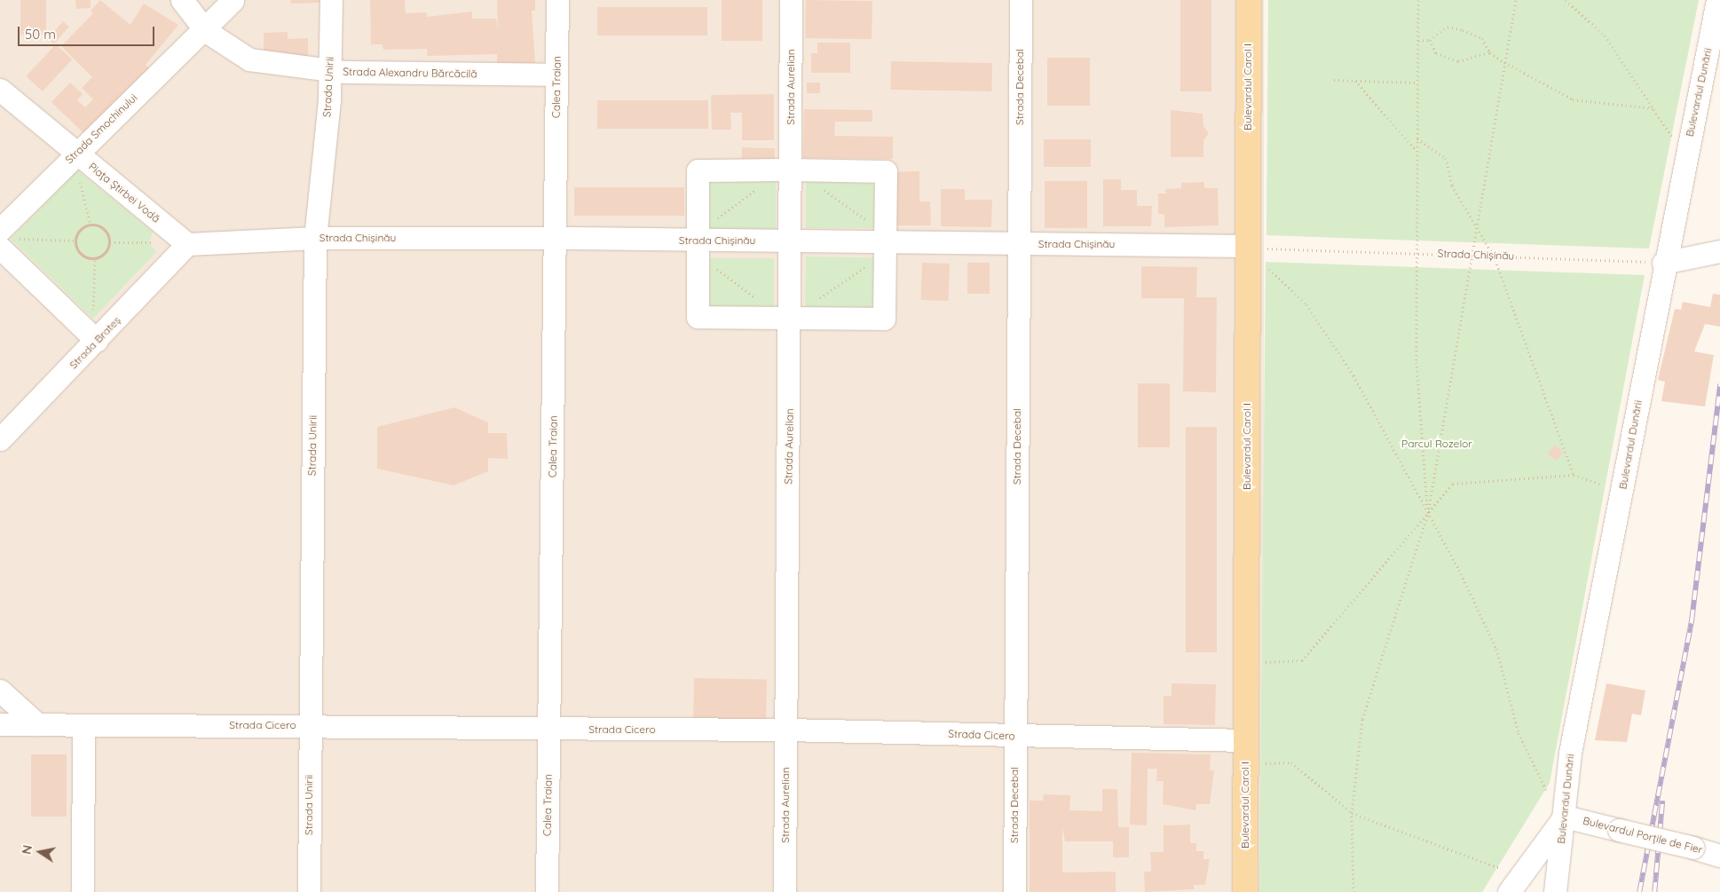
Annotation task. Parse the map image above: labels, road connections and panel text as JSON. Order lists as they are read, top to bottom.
{
  "streets": {
    "main road": ["Bulevardul Carol I"],
    "street": [
      "Strada Alexandru Bărcăcilă",
      "Strada Unirii",
      "Calea Traian",
      "Strada Aurelian",
      "Strada Decebal",
      "Bulevardul Dunării",
      "Strada Smochinului",
      "Piața Știrbei Vodă",
      "Strada Chișinău",
      "Strada Brateș",
      "Strada Cicero",
      "Bulevardul Porțile de Fier"
    ]
  },
  "crossings": [
    ["Strada Alexandru Bărcăcilă", "Strada Unirii"],
    ["Strada Alexandru Bărcăcilă", "Calea Traian"],
    ["Strada Alexandru Bărcăcilă", "Strada Smochinului"],
    ["Strada Unirii", "Strada Chișinău"],
    ["Strada Unirii", "Strada Cicero"],
    ["Calea Traian", "Strada Chișinău"],
    ["Calea Traian", "Strada Cicero"],
    ["Strada Aurelian", "Strada Chișinău"],
    ["Strada Aurelian", "Strada Cicero"],
    ["Strada Decebal", "Strada Chișinău"],
    ["Strada Decebal", "Strada Cicero"],
    ["Bulevardul Carol I", "Strada Chișinău"],
    ["Bulevardul Carol I", "Strada Cicero"],
    ["Bulevardul Dunării", "Strada Chișinău"],
    ["Bulevardul Dunării", "Bulevardul Porțile de Fier"],
    ["Strada Smochinului", "Piața Știrbei Vodă"],
    ["Piața Știrbei Vodă", "Strada Chișinău"],
    ["Piața Știrbei Vodă", "Strada Brateș"],
    ["Strada Chișinău", "Strada Brateș"]
  ],
  "parks": ["Parcul Rozelor"],
  "scale_bar": "50 m",
  "north": "left"
}
